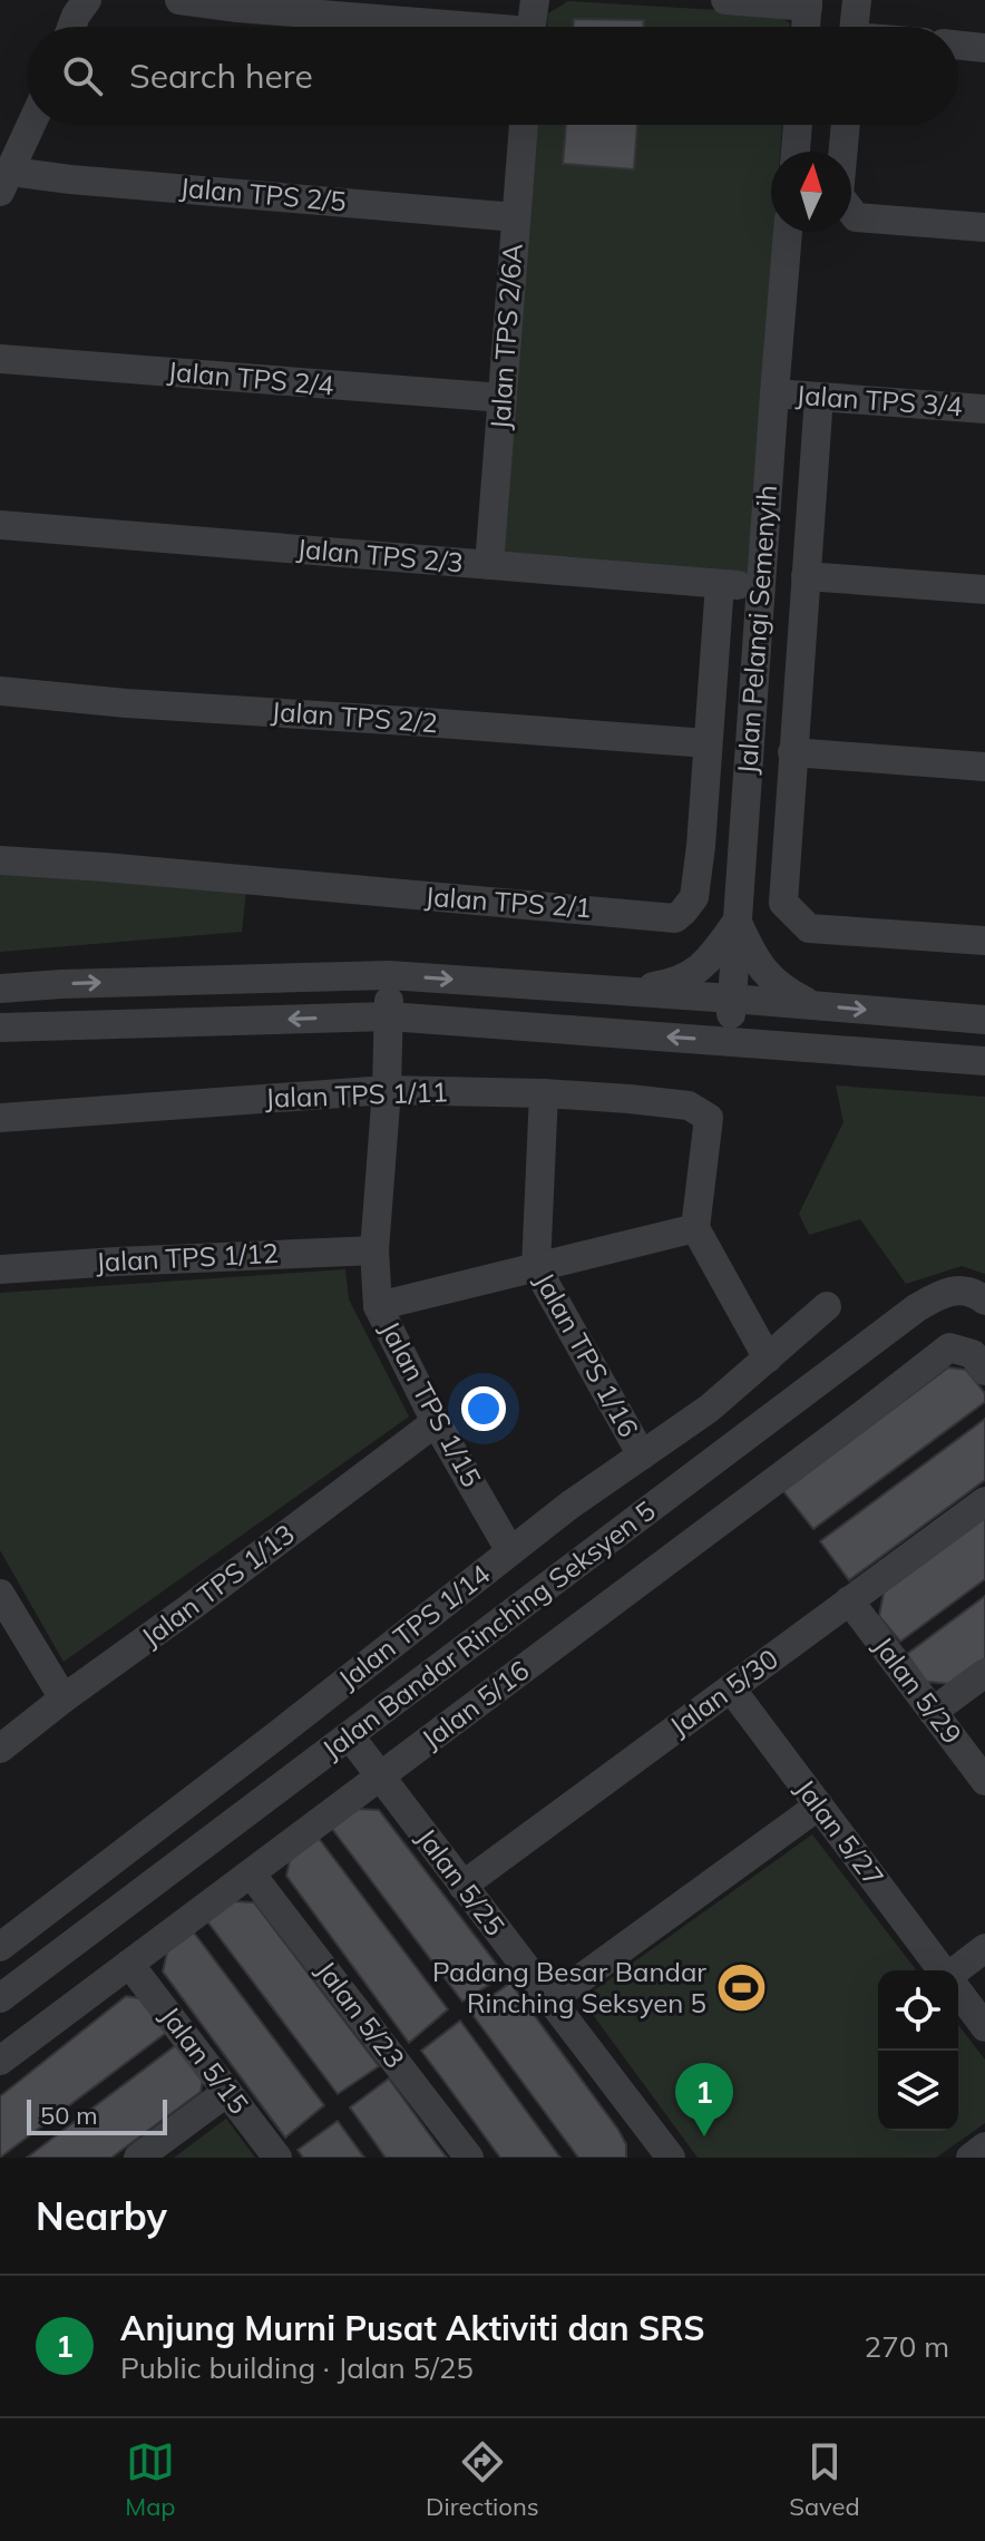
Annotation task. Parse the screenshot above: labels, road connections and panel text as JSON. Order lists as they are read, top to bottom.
{
  "streets": {
    "street": [
      "Jalan TPS 2/5",
      "Jalan TPS 2/6A",
      "Jalan TPS 2/4",
      "Jalan TPS 3/4",
      "Jalan TPS 2/3",
      "Jalan Pelangi Semenyih",
      "Jalan TPS 2/2",
      "Jalan TPS 2/1",
      "Jalan TPS 1/11",
      "Jalan TPS 1/12",
      "Jalan TPS 1/16",
      "Jalan TPS 1/15",
      "Jalan TPS 1/13",
      "Jalan TPS 1/14",
      "Jalan Bandar Rinching Seksyen 5",
      "Jalan 5/29",
      "Jalan 5/30",
      "Jalan 5/16",
      "Jalan 5/27",
      "Jalan 5/25",
      "Jalan 5/23",
      "Jalan 5/15"
    ]
  },
  "crossings": [
    ["Jalan TPS 2/5", "Jalan TPS 2/6A"],
    ["Jalan TPS 2/6A", "Jalan TPS 2/4"],
    ["Jalan TPS 2/6A", "Jalan TPS 2/3"],
    ["Jalan TPS 3/4", "Jalan Pelangi Semenyih"],
    ["Jalan TPS 2/3", "Jalan Pelangi Semenyih"],
    ["Jalan TPS 2/3", "Jalan TPS 2/1"],
    ["Jalan TPS 2/2", "Jalan TPS 2/1"],
    ["Jalan TPS 1/11", "Jalan TPS 1/16"],
    ["Jalan TPS 1/11", "Jalan TPS 1/15"],
    ["Jalan TPS 1/12", "Jalan TPS 1/15"],
    ["Jalan TPS 1/16", "Jalan TPS 1/14"],
    ["Jalan TPS 1/15", "Jalan TPS 1/13"],
    ["Jalan TPS 1/15", "Jalan TPS 1/14"],
    ["Jalan Bandar Rinching Seksyen 5", "Jalan 5/25"],
    ["Jalan 5/29", "Jalan 5/30"],
    ["Jalan 5/30", "Jalan 5/27"],
    ["Jalan 5/30", "Jalan 5/25"],
    ["Jalan 5/16", "Jalan 5/25"],
    ["Jalan 5/16", "Jalan 5/23"],
    ["Jalan 5/16", "Jalan 5/15"]
  ],
  "places": {
    "sports": ["Padang Besar Bandar Rinching Seksyen 5"]
  },
  "scale_bar": "50 m",
  "north": "top",
  "page": {
    "search": "Search here",
    "pins": "1",
    "scale": "50 m",
    "heading": "Nearby",
    "list": [
      {
        "mark": "1",
        "name": "Anjung Murni Pusat Aktiviti dan SRS",
        "note": "Public building · Jalan 5/25",
        "value": "270 m"
      }
    ],
    "nav": ["Map", "Directions", "Saved"]
  }
}
